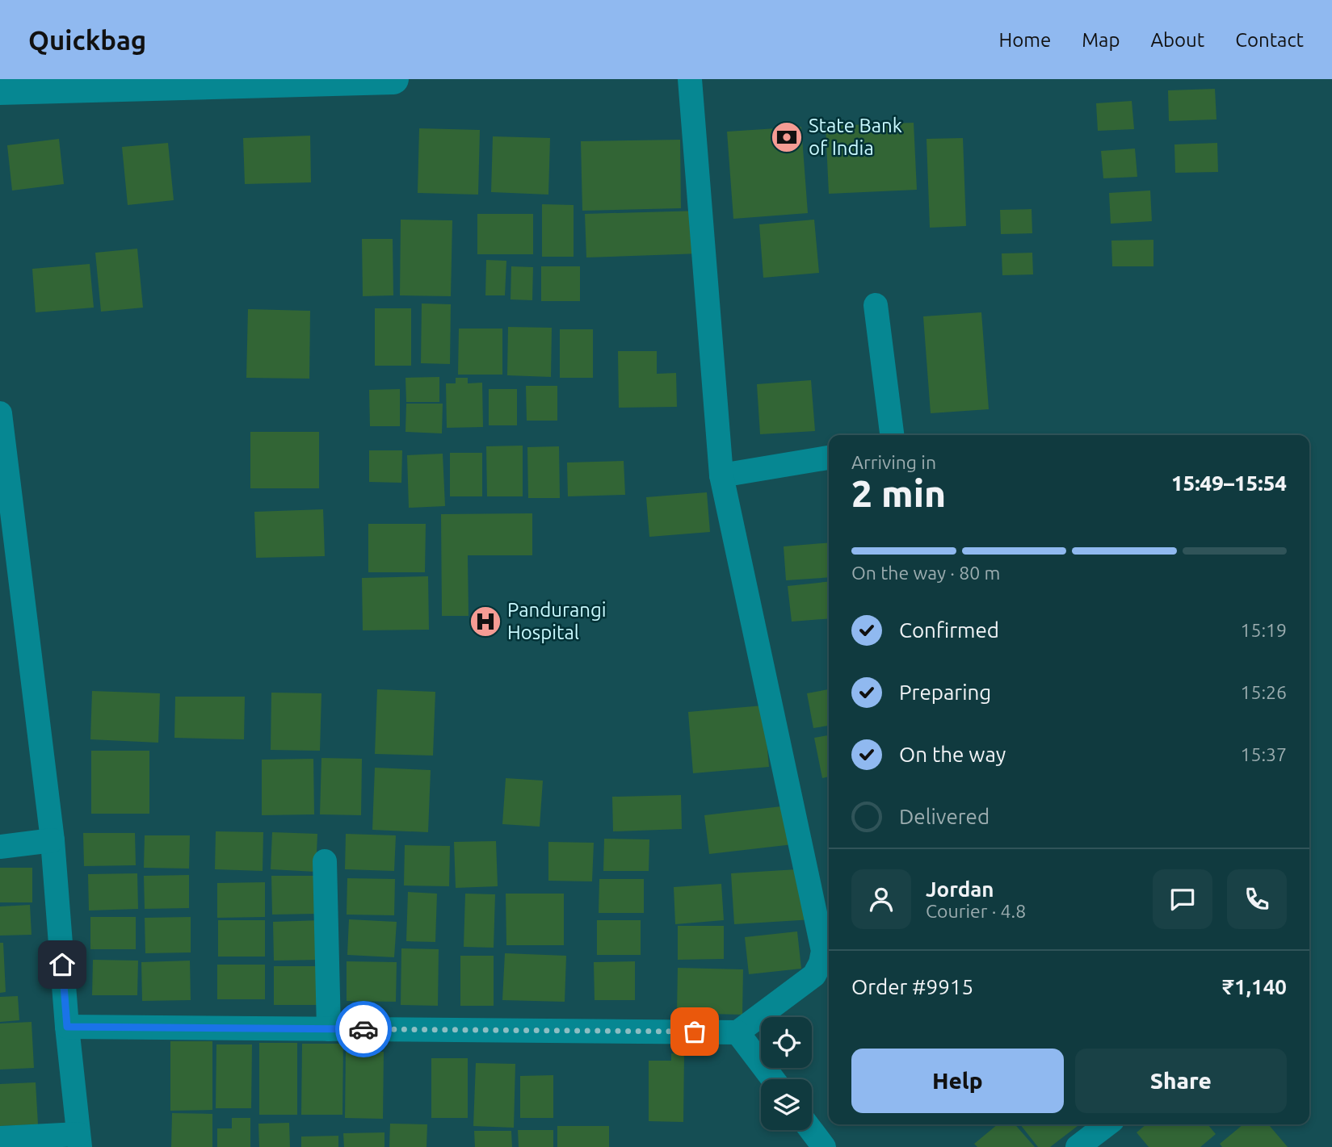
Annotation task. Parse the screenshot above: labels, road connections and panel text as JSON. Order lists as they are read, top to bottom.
{
  "places": {
    "bank": ["State Bank of India"],
    "hospital": ["Pandurangi Hospital"]
  },
  "page": {
    "header": "Quickbag",
    "nav": [
      "Home",
      "Map",
      "About",
      "Contact"
    ],
    "heading": ["2 min", "Arriving in", "15:49–15:54"],
    "panel": [
      "Jordan",
      "Courier · 4.8",
      "Order #9915",
      "₹1,140"
    ],
    "bar": "On the way · 80 m",
    "list": [
      ["Confirmed", "15:19"],
      ["Preparing", "15:26"],
      ["On the way", "15:37"],
      "Delivered"
    ],
    "buttons": ["Help", "Share"]
  }
}
